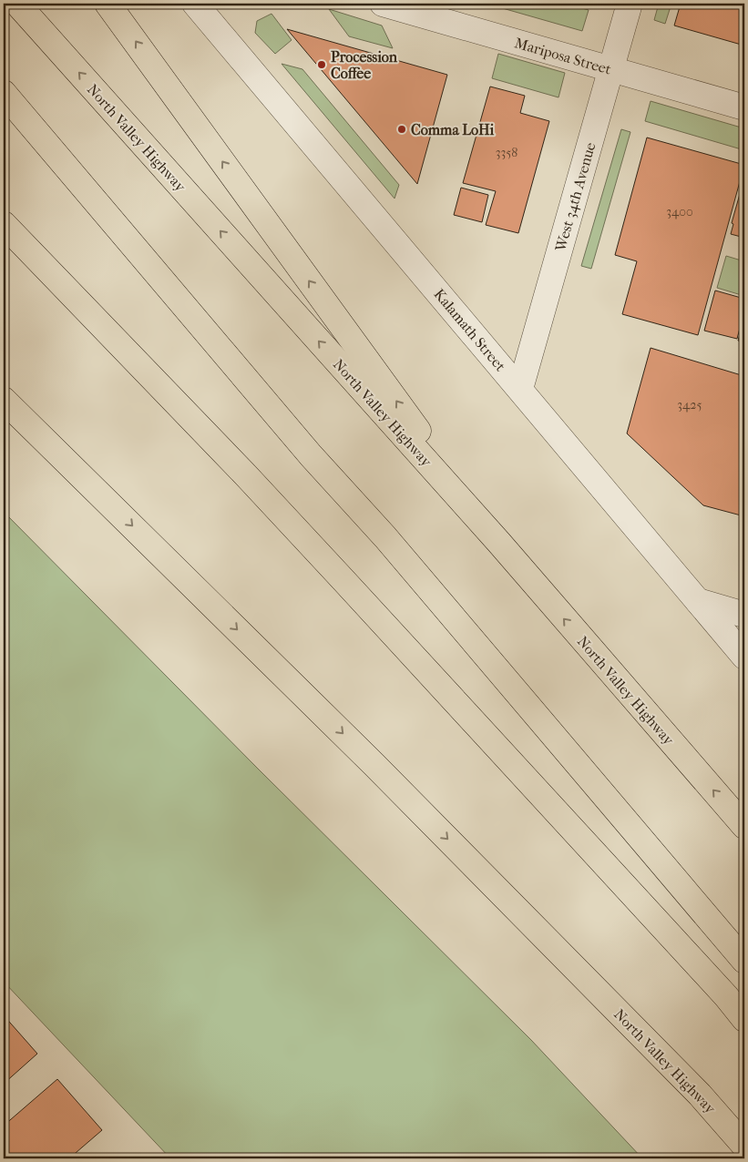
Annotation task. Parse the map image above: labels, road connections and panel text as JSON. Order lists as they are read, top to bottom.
{
  "streets": {
    "highway": ["North Valley Highway"],
    "street": ["Mariposa Street", "West 34th Avenue", "Kalamath Street"]
  },
  "crossings": [
    ["Mariposa Street", "West 34th Avenue"],
    ["West 34th Avenue", "Kalamath Street"]
  ],
  "places": ["Procession Coffee", "Comma LoHi"],
  "house_numbers": ["3358", "3400", "3425"]
}
